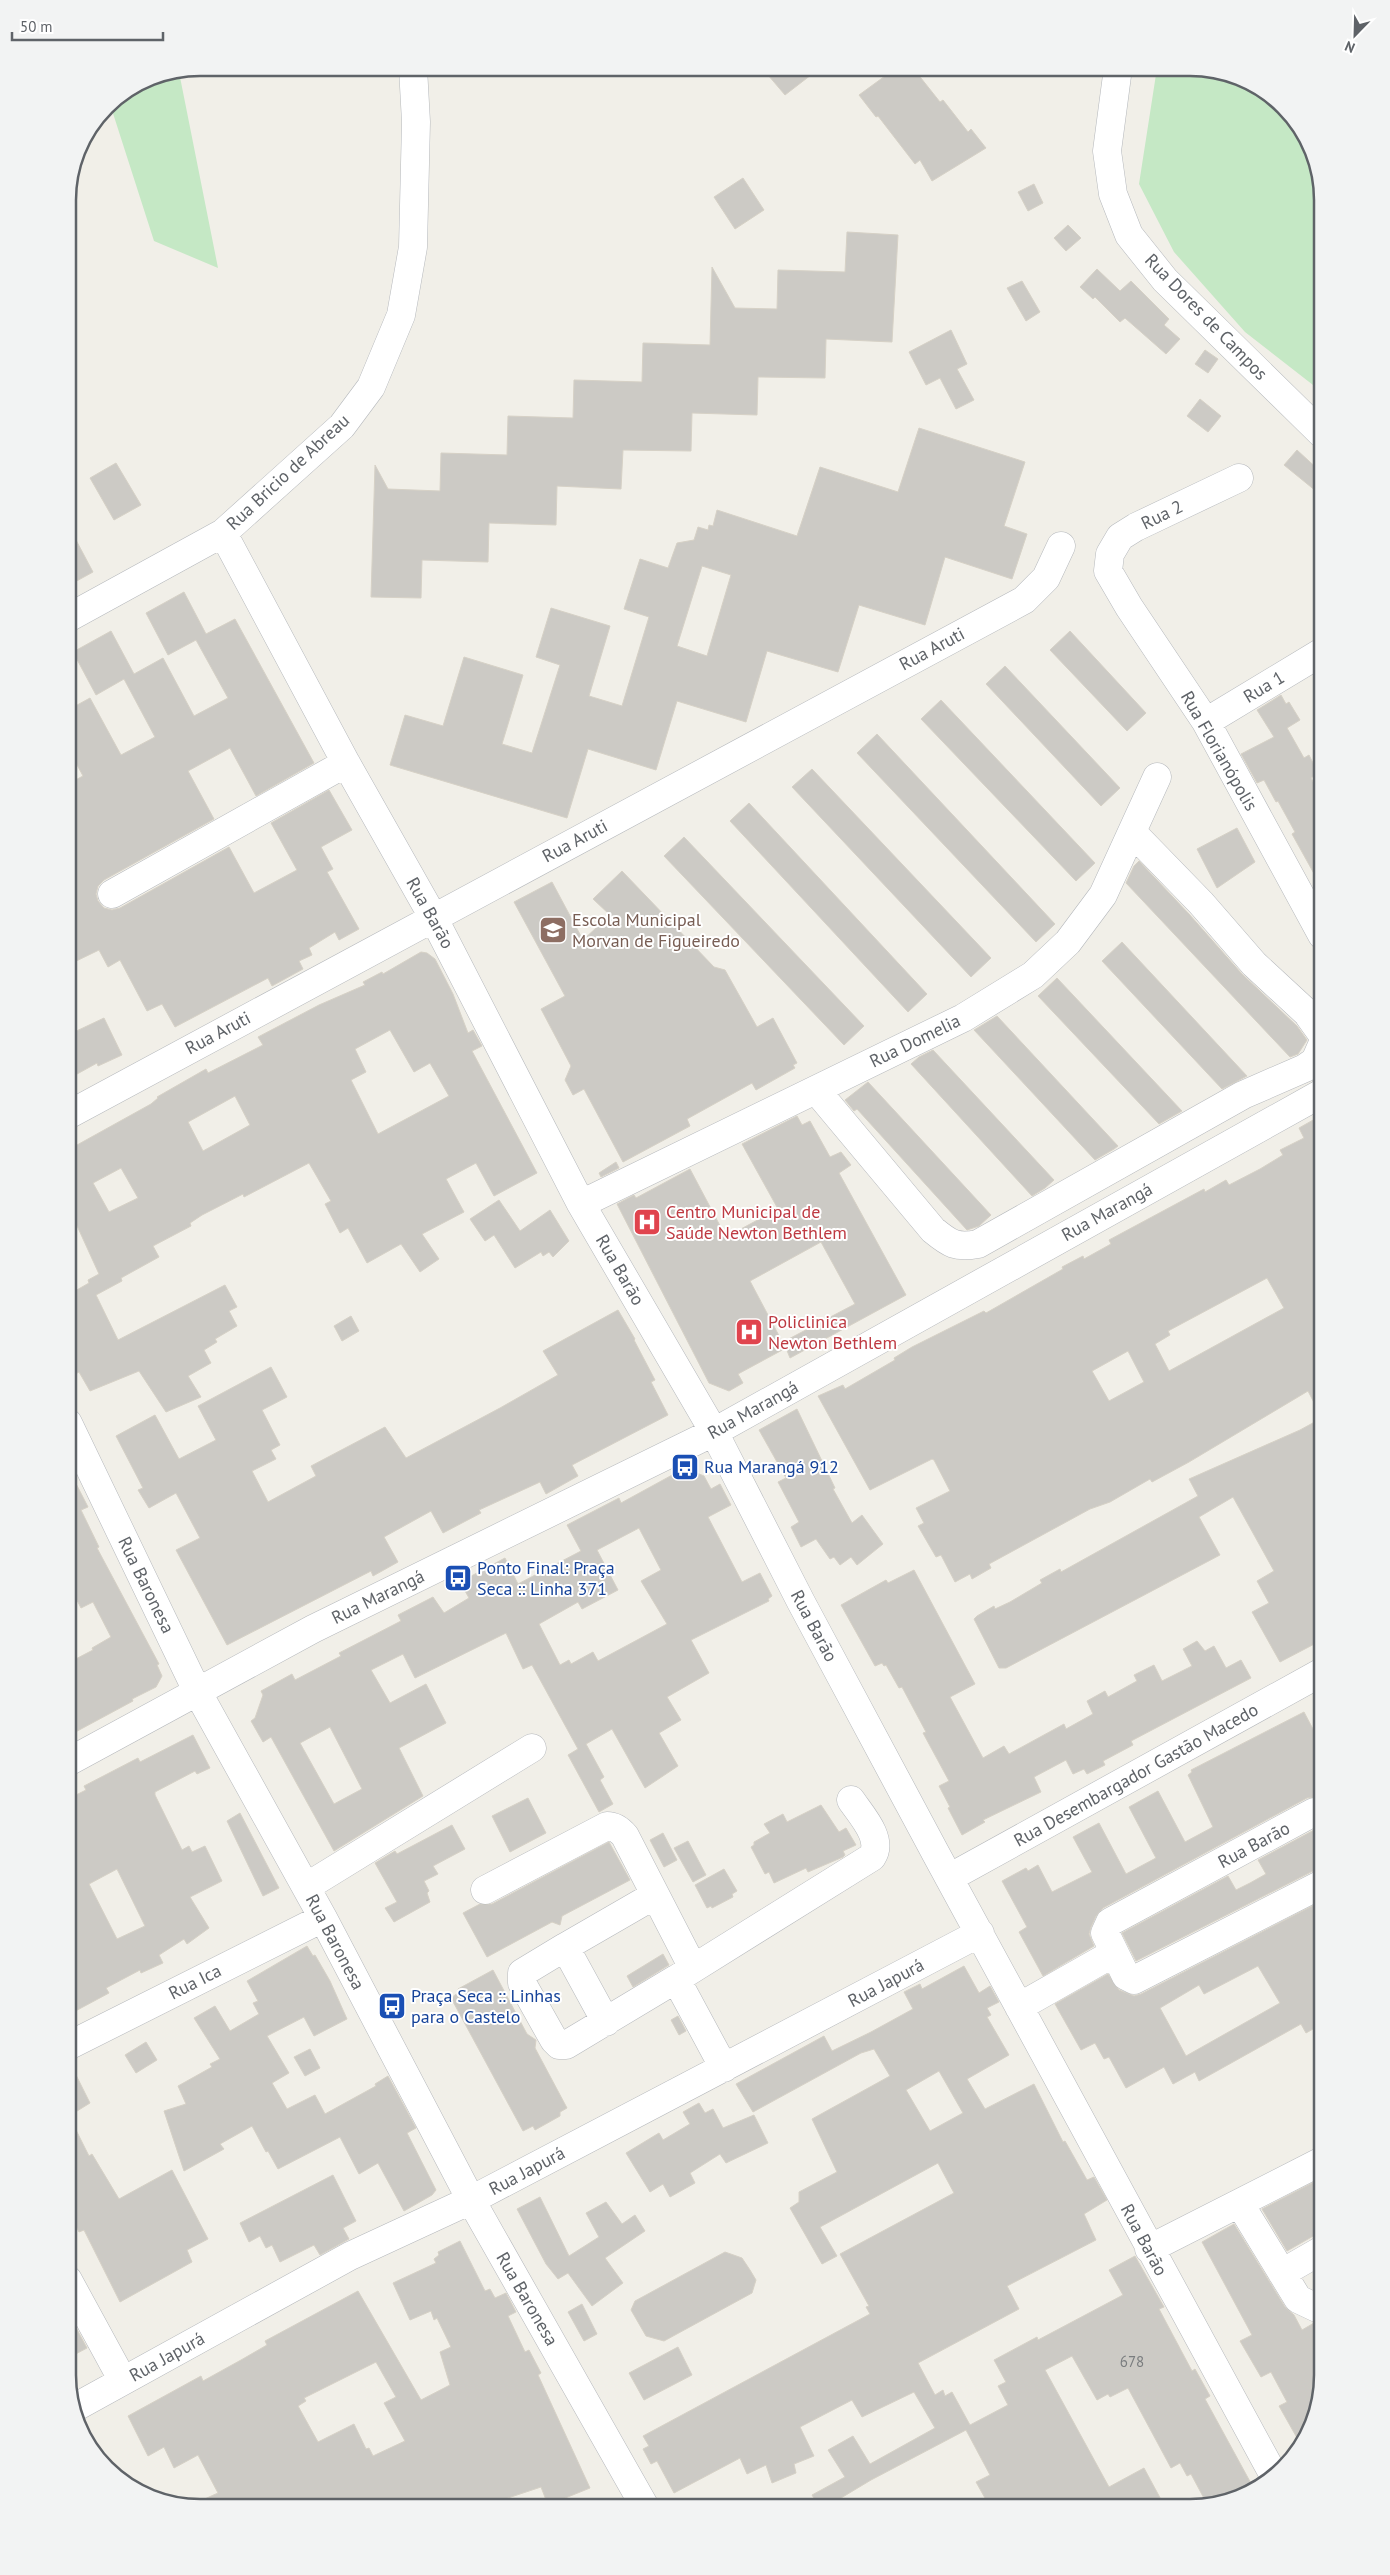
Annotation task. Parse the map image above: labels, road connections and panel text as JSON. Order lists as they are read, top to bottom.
{
  "streets": {
    "street": [
      "Rua Dores de Campos",
      "Rua Bricio de Abreau",
      "Rua 2",
      "Rua Aruti",
      "Rua 1",
      "Rua Florianópolis",
      "Rua Barão",
      "Rua Domelia",
      "Rua Marangá",
      "Rua Baronesa",
      "Rua Desembargador Gastão Macedo",
      "Rua Ica",
      "Rua Japurá"
    ]
  },
  "crossings": [
    ["Rua Bricio de Abreau", "Rua Barão"],
    ["Rua 2", "Rua Florianópolis"],
    ["Rua Aruti", "Rua Barão"],
    ["Rua 1", "Rua Florianópolis"],
    ["Rua Barão", "Rua Domelia"],
    ["Rua Barão", "Rua Marangá"],
    ["Rua Barão", "Rua Desembargador Gastão Macedo"],
    ["Rua Barão", "Rua Japurá"],
    ["Rua Marangá", "Rua Baronesa"],
    ["Rua Baronesa", "Rua Ica"],
    ["Rua Baronesa", "Rua Japurá"]
  ],
  "places": {
    "school or university": ["Escola Municipal Morvan de Figueiredo"],
    "hospital": ["Centro Municipal de Saúde Newton Bethlem", "Policlinica Newton Bethlem"],
    "bus stop": ["Rua Marangá 912", "Ponto Final: Praça Seca :: Linha 371", "Praça Seca :: Linhas para o Castelo"]
  },
  "house_numbers": ["678"],
  "scale_bar": "50 m",
  "north": "bottom left"
}
